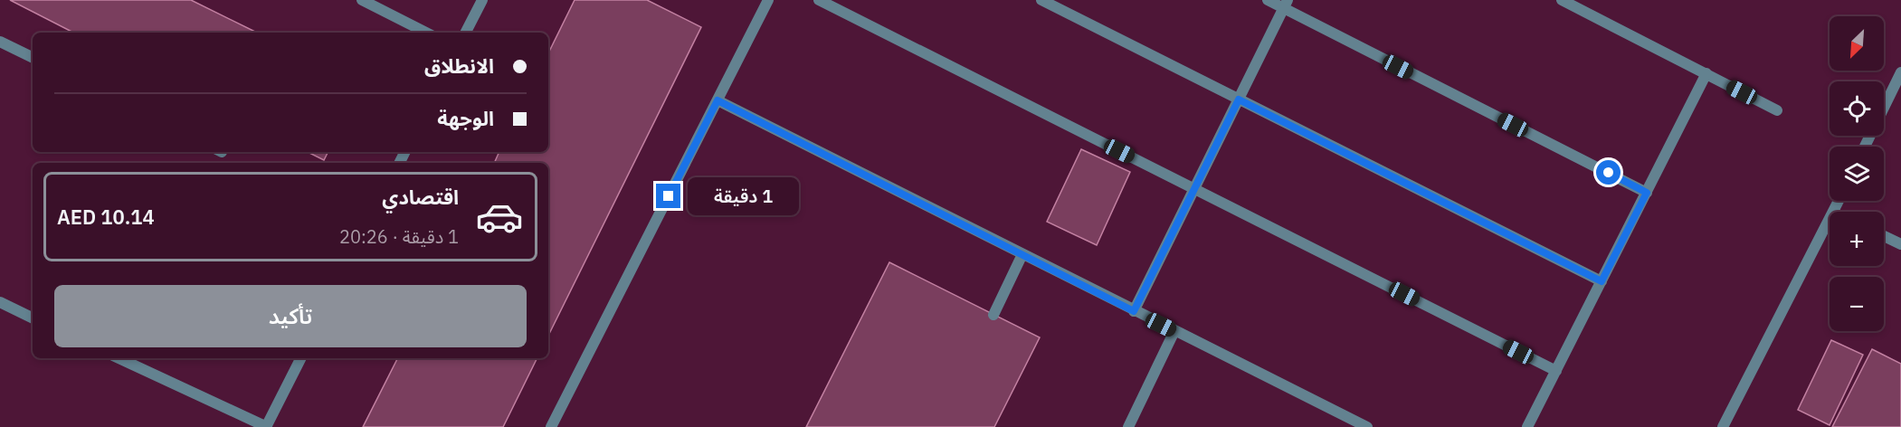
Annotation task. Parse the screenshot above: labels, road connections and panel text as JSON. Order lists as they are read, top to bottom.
{
  "north": "bottom left",
  "page": {
    "map_buttons": ["+", "−"],
    "banner": ["الانطلاق", "الوجهة"],
    "list": [
      {
        "name": "اقتصادي",
        "note": "1 دقيقة · 20:26",
        "value": "AED 10.14"
      }
    ],
    "bubble": "1 دقيقة",
    "buttons": "تأكيد"
  }
}
